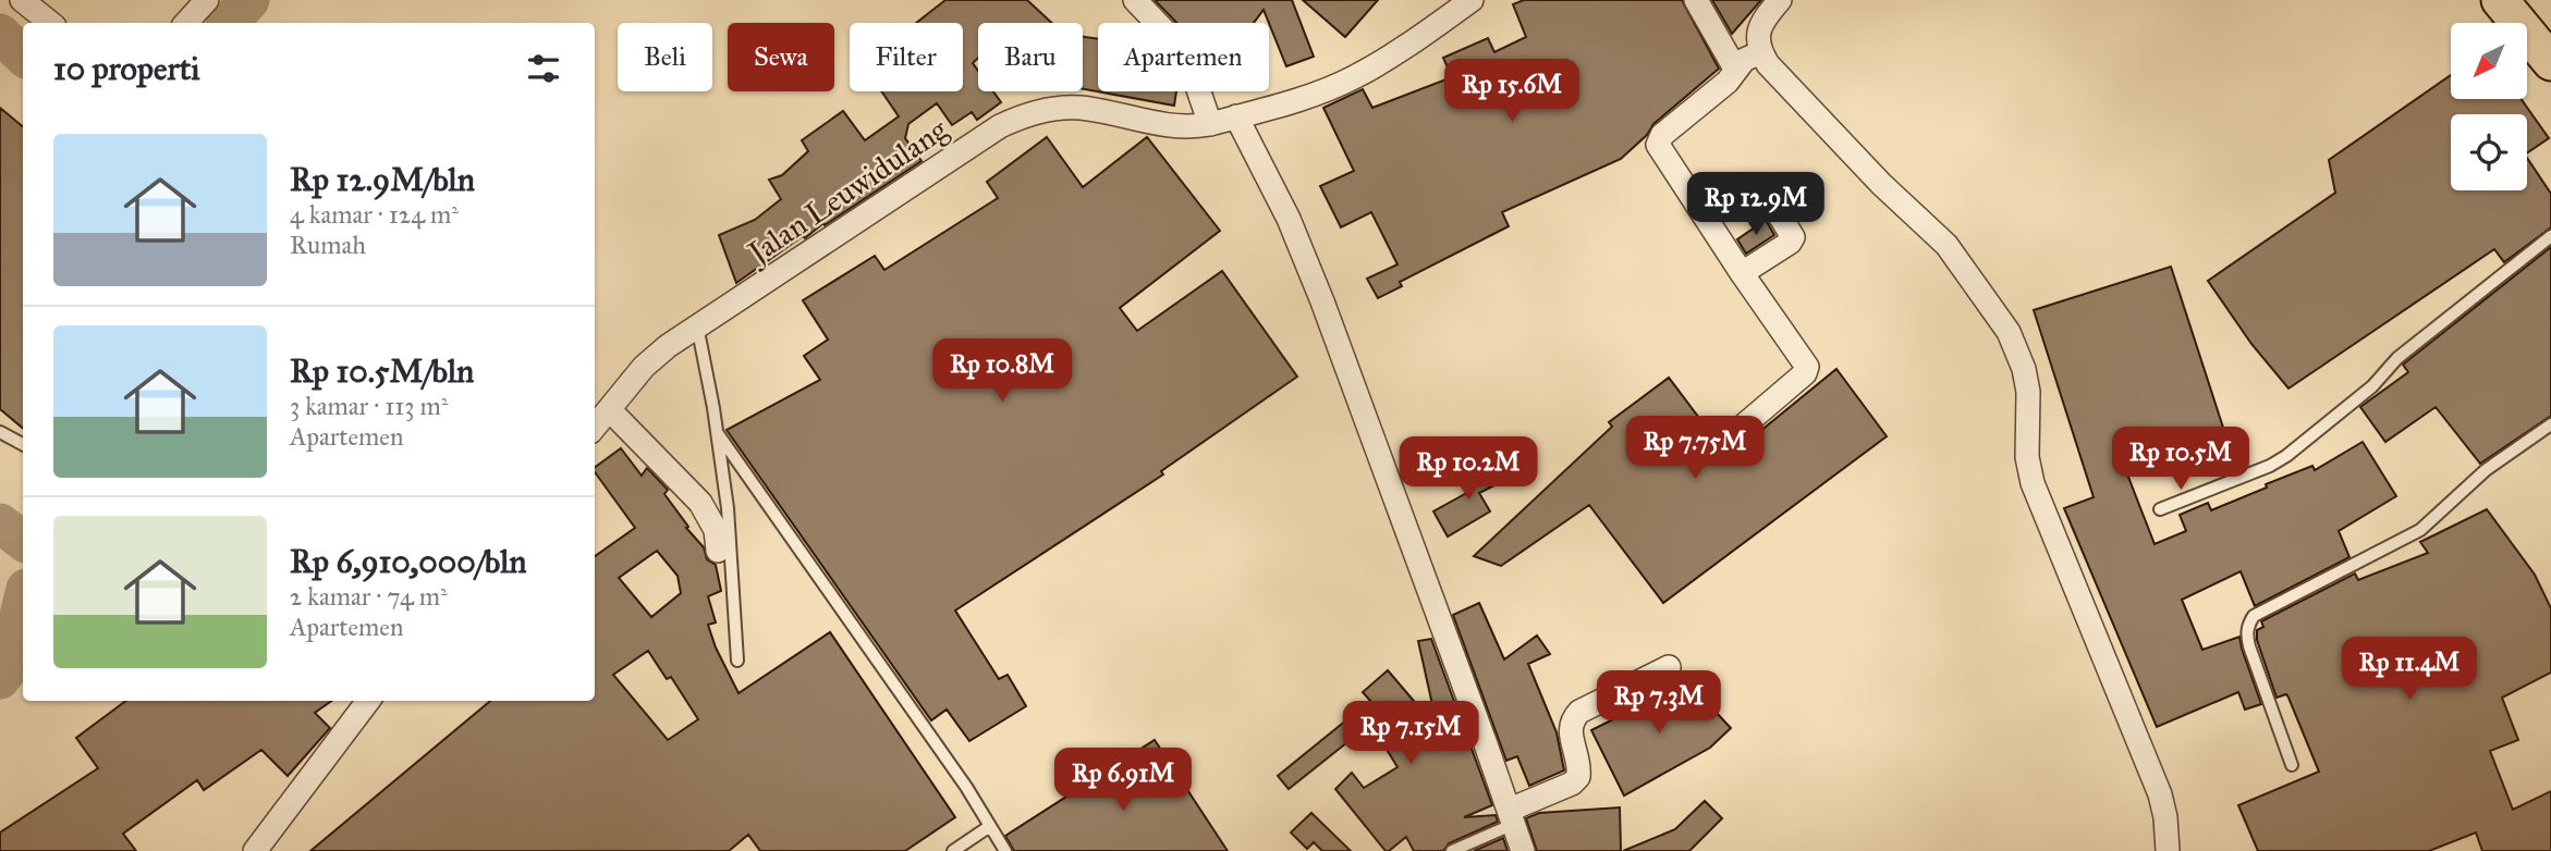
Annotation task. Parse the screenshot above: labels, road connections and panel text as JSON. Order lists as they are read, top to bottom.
{
  "streets": {
    "street": ["Jalan Leuwidulang"]
  },
  "north": "bottom left",
  "page": {
    "chip": [
      "Beli",
      "Sewa",
      "Filter",
      "Baru",
      "Apartemen"
    ],
    "heading": "10 properti",
    "price": [
      "Rp 15.6M",
      "Rp 12.9M",
      "Rp 10.8M",
      "Rp 7.75M",
      "Rp 10.5M",
      "Rp 10.2M",
      "Rp 11.4M",
      "Rp 7.3M",
      "Rp 7.15M",
      "Rp 6.91M"
    ],
    "list": [
      {
        "name": "Rp 12.9M/bln",
        "note": "4 kamar · 124 m² · Rumah"
      },
      {
        "name": "Rp 10.5M/bln",
        "note": "3 kamar · 113 m² · Apartemen"
      },
      {
        "name": "Rp 6,910,000/bln",
        "note": "2 kamar · 74 m² · Apartemen"
      }
    ]
  }
}
